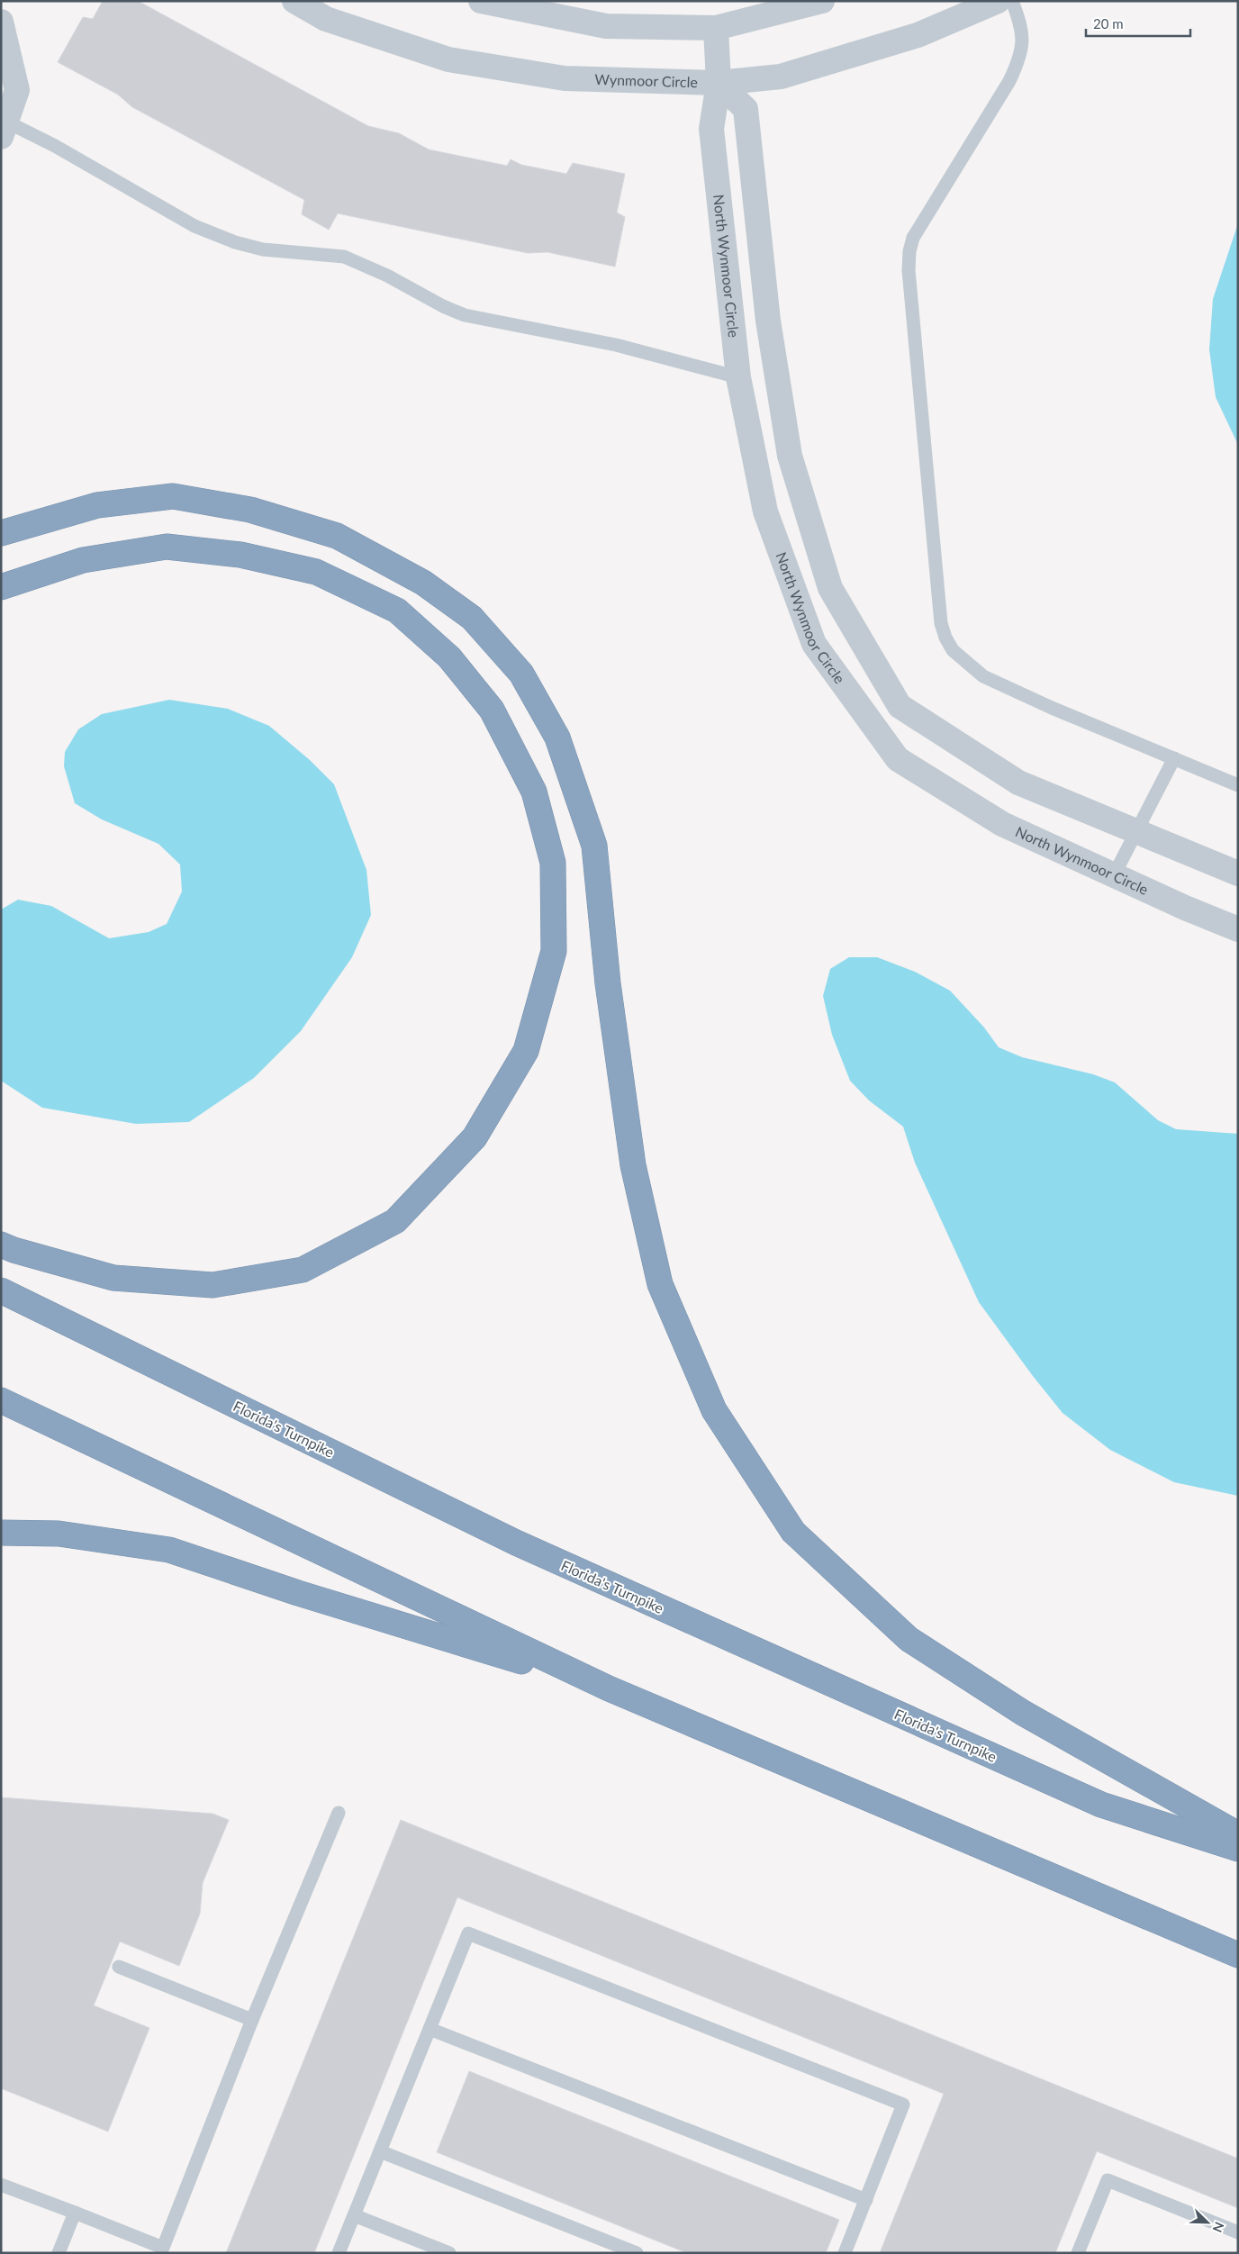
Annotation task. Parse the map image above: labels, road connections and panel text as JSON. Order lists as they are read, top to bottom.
{
  "streets": {
    "highway": ["Florida's Turnpike"],
    "street": ["Wynmoor Circle", "North Wynmoor Circle"]
  },
  "crossings": [
    ["Wynmoor Circle", "North Wynmoor Circle"]
  ],
  "scale_bar": "20 m",
  "north": "bottom right"
}
